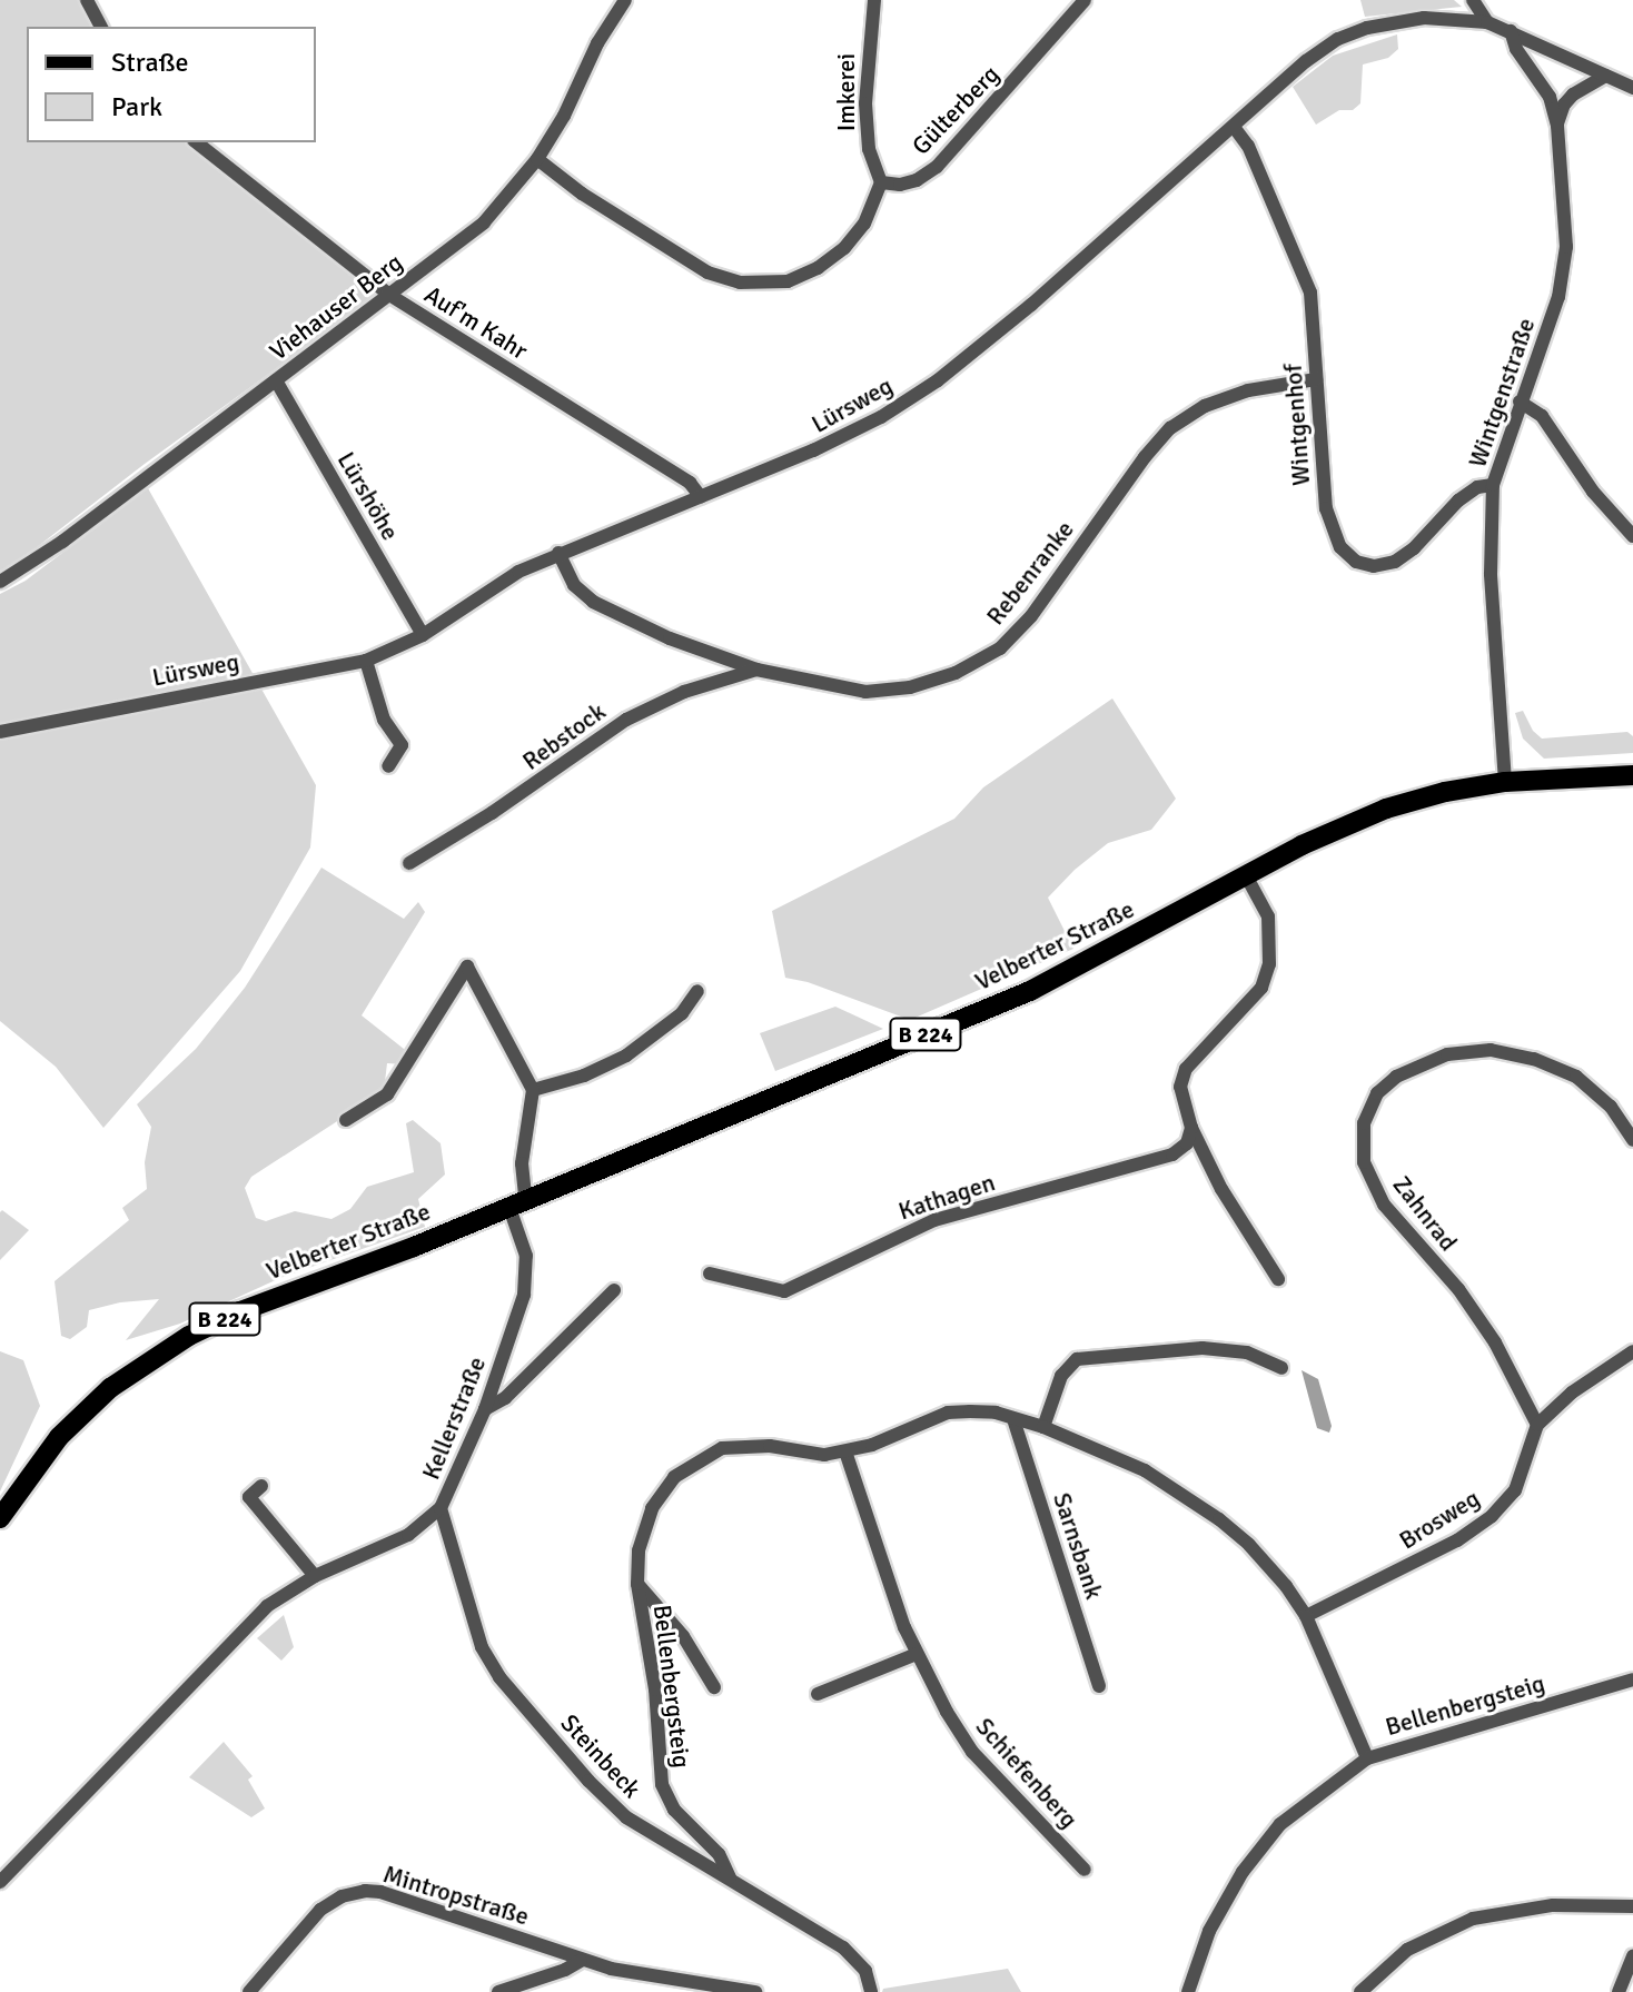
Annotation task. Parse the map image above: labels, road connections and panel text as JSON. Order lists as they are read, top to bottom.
{
  "streets": {
    "main road": ["Velberter Straße", "B 224"],
    "street": [
      "Imkerei",
      "Gülterberg",
      "Viehauser Berg",
      "Auf'm Kahr",
      "Wintgenstraße",
      "Lürsweg",
      "Wintgenhof",
      "Lürshöhe",
      "Rebenranke",
      "Rebstock",
      "Kathagen",
      "Zahnrad",
      "Kellerstraße",
      "Brosweg",
      "Sarnsbank",
      "Bellenbergsteig",
      "Steinbeck",
      "Schiefenberg",
      "Mintropstraße"
    ]
  },
  "crossings": [
    ["Imkerei", "Gülterberg"],
    ["Viehauser Berg", "Auf'm Kahr"],
    ["Viehauser Berg", "Lürshöhe"],
    ["Auf'm Kahr", "Lürsweg"],
    ["Wintgenstraße", "Lürsweg"],
    ["Wintgenstraße", "Wintgenhof"],
    ["Wintgenstraße", "Velberter Straße"],
    ["Wintgenstraße", "B 224"],
    ["Lürsweg", "Wintgenhof"],
    ["Lürsweg", "Lürshöhe"],
    ["Lürsweg", "Rebenranke"],
    ["Wintgenhof", "Rebenranke"],
    ["Rebenranke", "Rebstock"],
    ["Velberter Straße", "B 224"],
    ["Velberter Straße", "Kellerstraße"],
    ["Zahnrad", "Brosweg"],
    ["Kellerstraße", "Steinbeck"],
    ["Brosweg", "Bellenbergsteig"],
    ["Sarnsbank", "Bellenbergsteig"],
    ["Bellenbergsteig", "Steinbeck"],
    ["Bellenbergsteig", "Schiefenberg"]
  ],
  "legend": ["Straße", "Park"]
}
